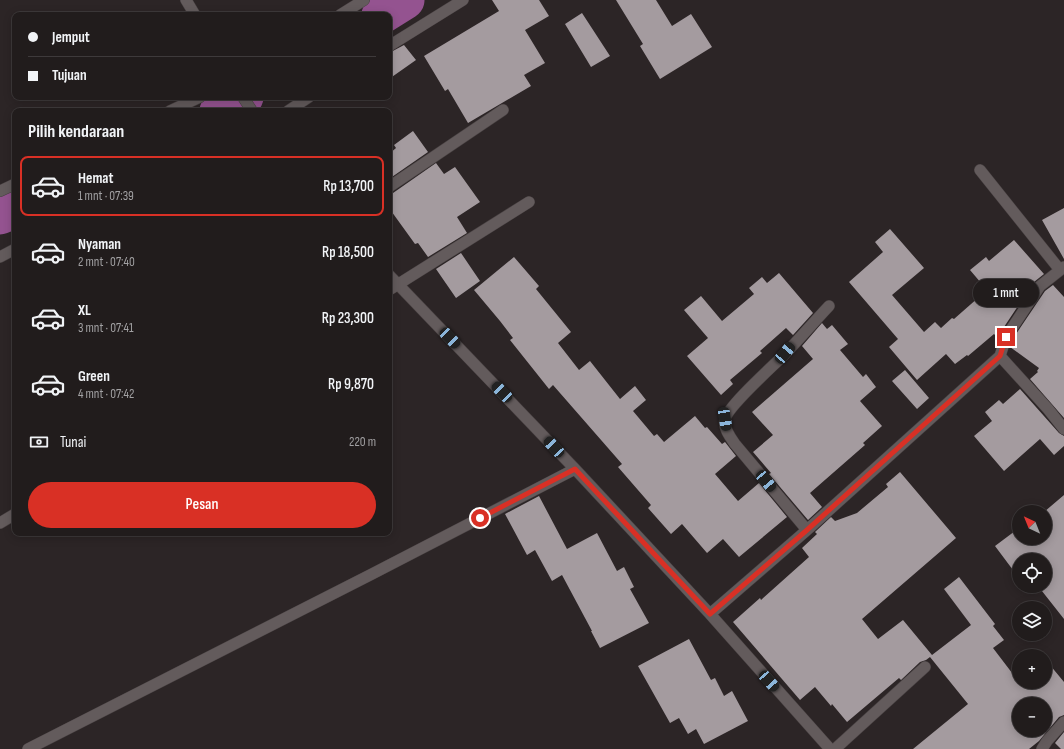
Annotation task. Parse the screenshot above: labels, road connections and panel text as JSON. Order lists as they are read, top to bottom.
{
  "north": "top left",
  "page": {
    "banner": ["Jemput", "Tujuan"],
    "heading": "Pilih kendaraan",
    "list": [
      {
        "name": "Hemat",
        "note": "1 mnt · 07:39",
        "value": "Rp 13,700"
      },
      {
        "name": "Nyaman",
        "note": "2 mnt · 07:40",
        "value": "Rp 18,500"
      },
      {
        "name": "XL",
        "note": "3 mnt · 07:41",
        "value": "Rp 23,300"
      },
      {
        "name": "Green",
        "note": "4 mnt · 07:42",
        "value": "Rp 9,870"
      }
    ],
    "bubble": "1 mnt",
    "pay": ["Tunai", "220 m"],
    "buttons": "Pesan",
    "map_buttons": ["+", "−"]
  }
}
